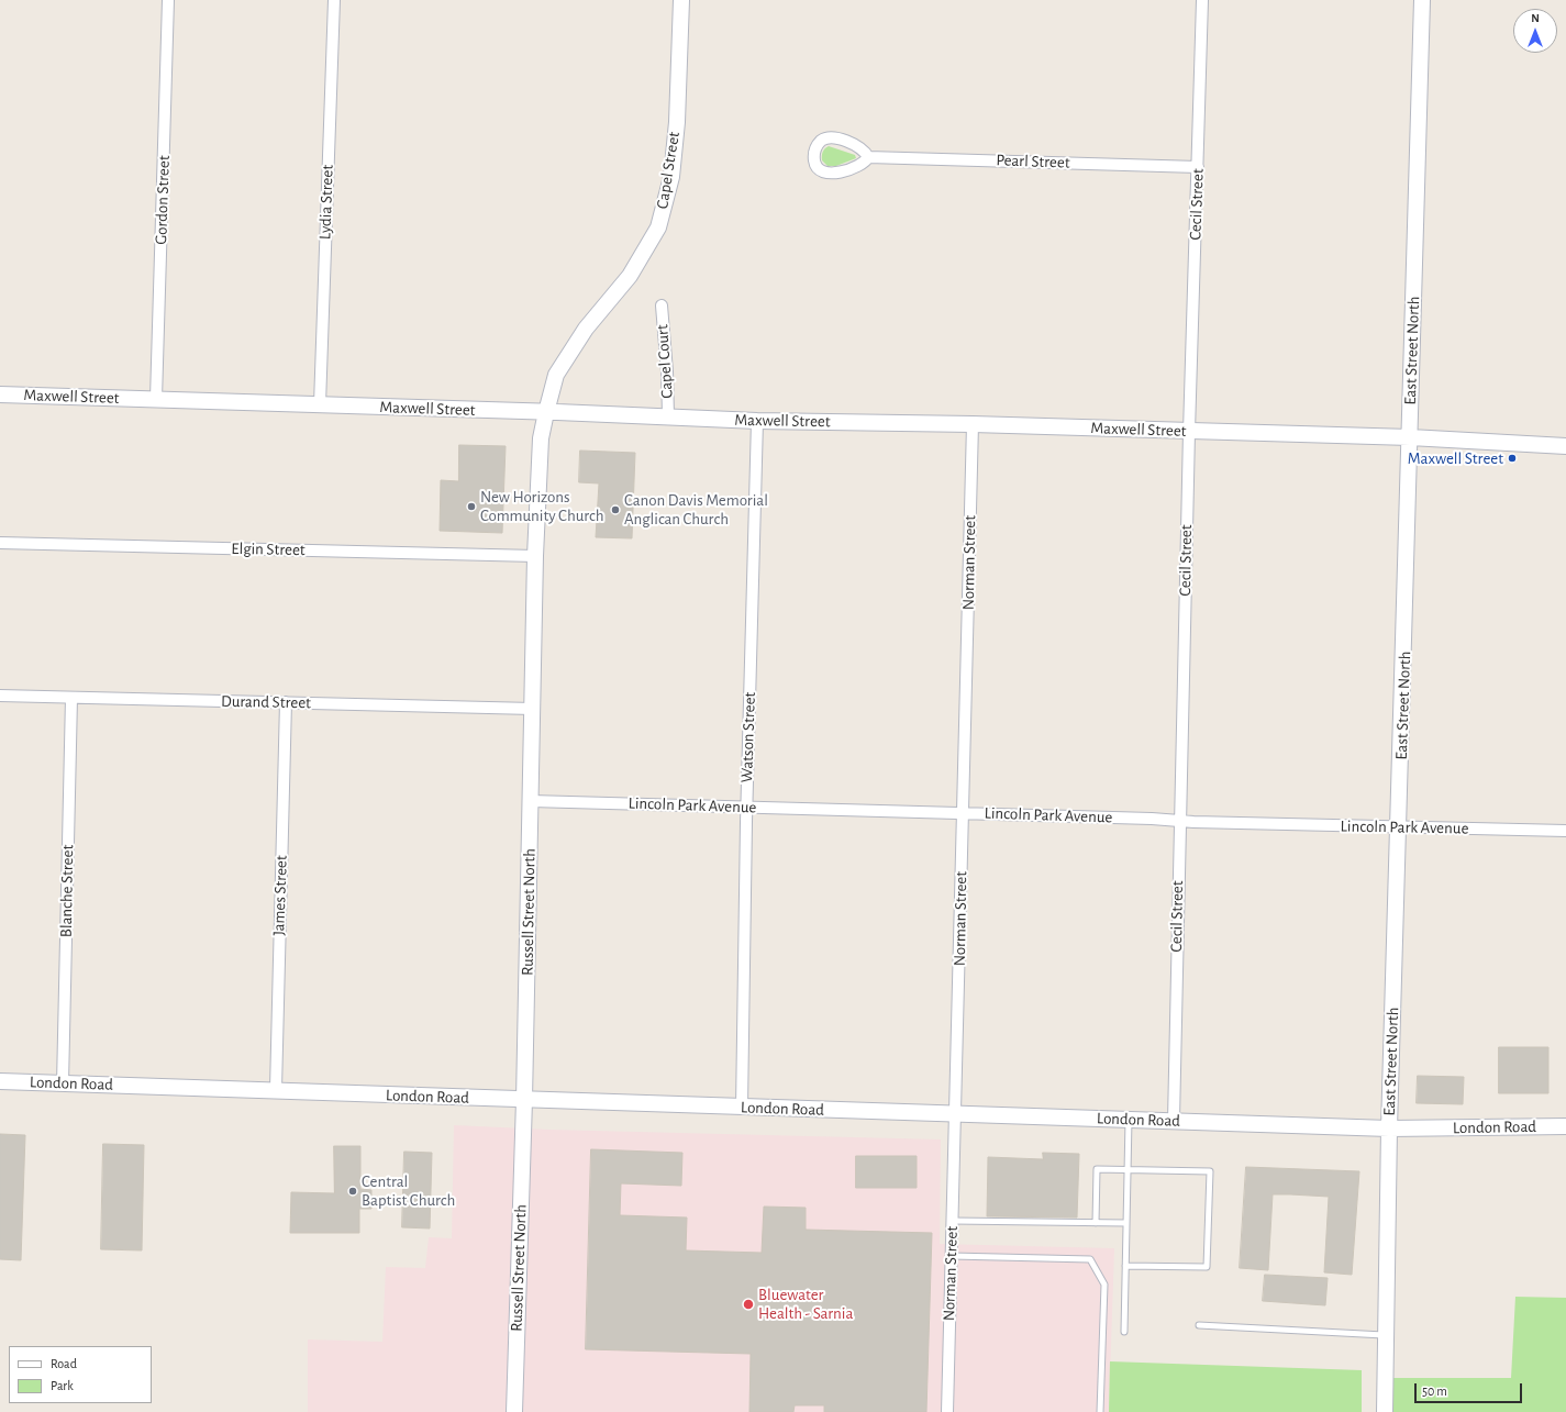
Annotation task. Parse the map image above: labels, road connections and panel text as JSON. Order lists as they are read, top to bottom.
{
  "streets": {
    "street": [
      "Pearl Street",
      "Capel Street",
      "Gordon Street",
      "Lydia Street",
      "Cecil Street",
      "East Street North",
      "Capel Court",
      "Maxwell Street",
      "Elgin Street",
      "Norman Street",
      "Durand Street",
      "Watson Street",
      "Lincoln Park Avenue",
      "Blanche Street",
      "James Street",
      "Russell Street North",
      "London Road"
    ]
  },
  "crossings": [
    ["Pearl Street", "Cecil Street"],
    ["Capel Street", "Maxwell Street"],
    ["Capel Street", "Russell Street North"],
    ["Gordon Street", "Maxwell Street"],
    ["Lydia Street", "Maxwell Street"],
    ["Cecil Street", "Maxwell Street"],
    ["Cecil Street", "Lincoln Park Avenue"],
    ["Cecil Street", "London Road"],
    ["East Street North", "Maxwell Street"],
    ["East Street North", "Lincoln Park Avenue"],
    ["East Street North", "London Road"],
    ["Capel Court", "Maxwell Street"],
    ["Maxwell Street", "Norman Street"],
    ["Maxwell Street", "Watson Street"],
    ["Maxwell Street", "Russell Street North"],
    ["Elgin Street", "Russell Street North"],
    ["Norman Street", "Lincoln Park Avenue"],
    ["Norman Street", "London Road"],
    ["Durand Street", "Blanche Street"],
    ["Durand Street", "James Street"],
    ["Durand Street", "Russell Street North"],
    ["Watson Street", "Lincoln Park Avenue"],
    ["Watson Street", "London Road"],
    ["Lincoln Park Avenue", "Russell Street North"],
    ["Blanche Street", "London Road"],
    ["James Street", "London Road"],
    ["Russell Street North", "London Road"]
  ],
  "places": [
    "Maxwell Street",
    "New Horizons Community Church",
    "Canon Davis Memorial Anglican Church",
    "Central Baptist Church",
    "Bluewater Health - Sarnia"
  ],
  "legend": ["Road", "Park"],
  "scale_bar": "50 m",
  "north": "top"
}
